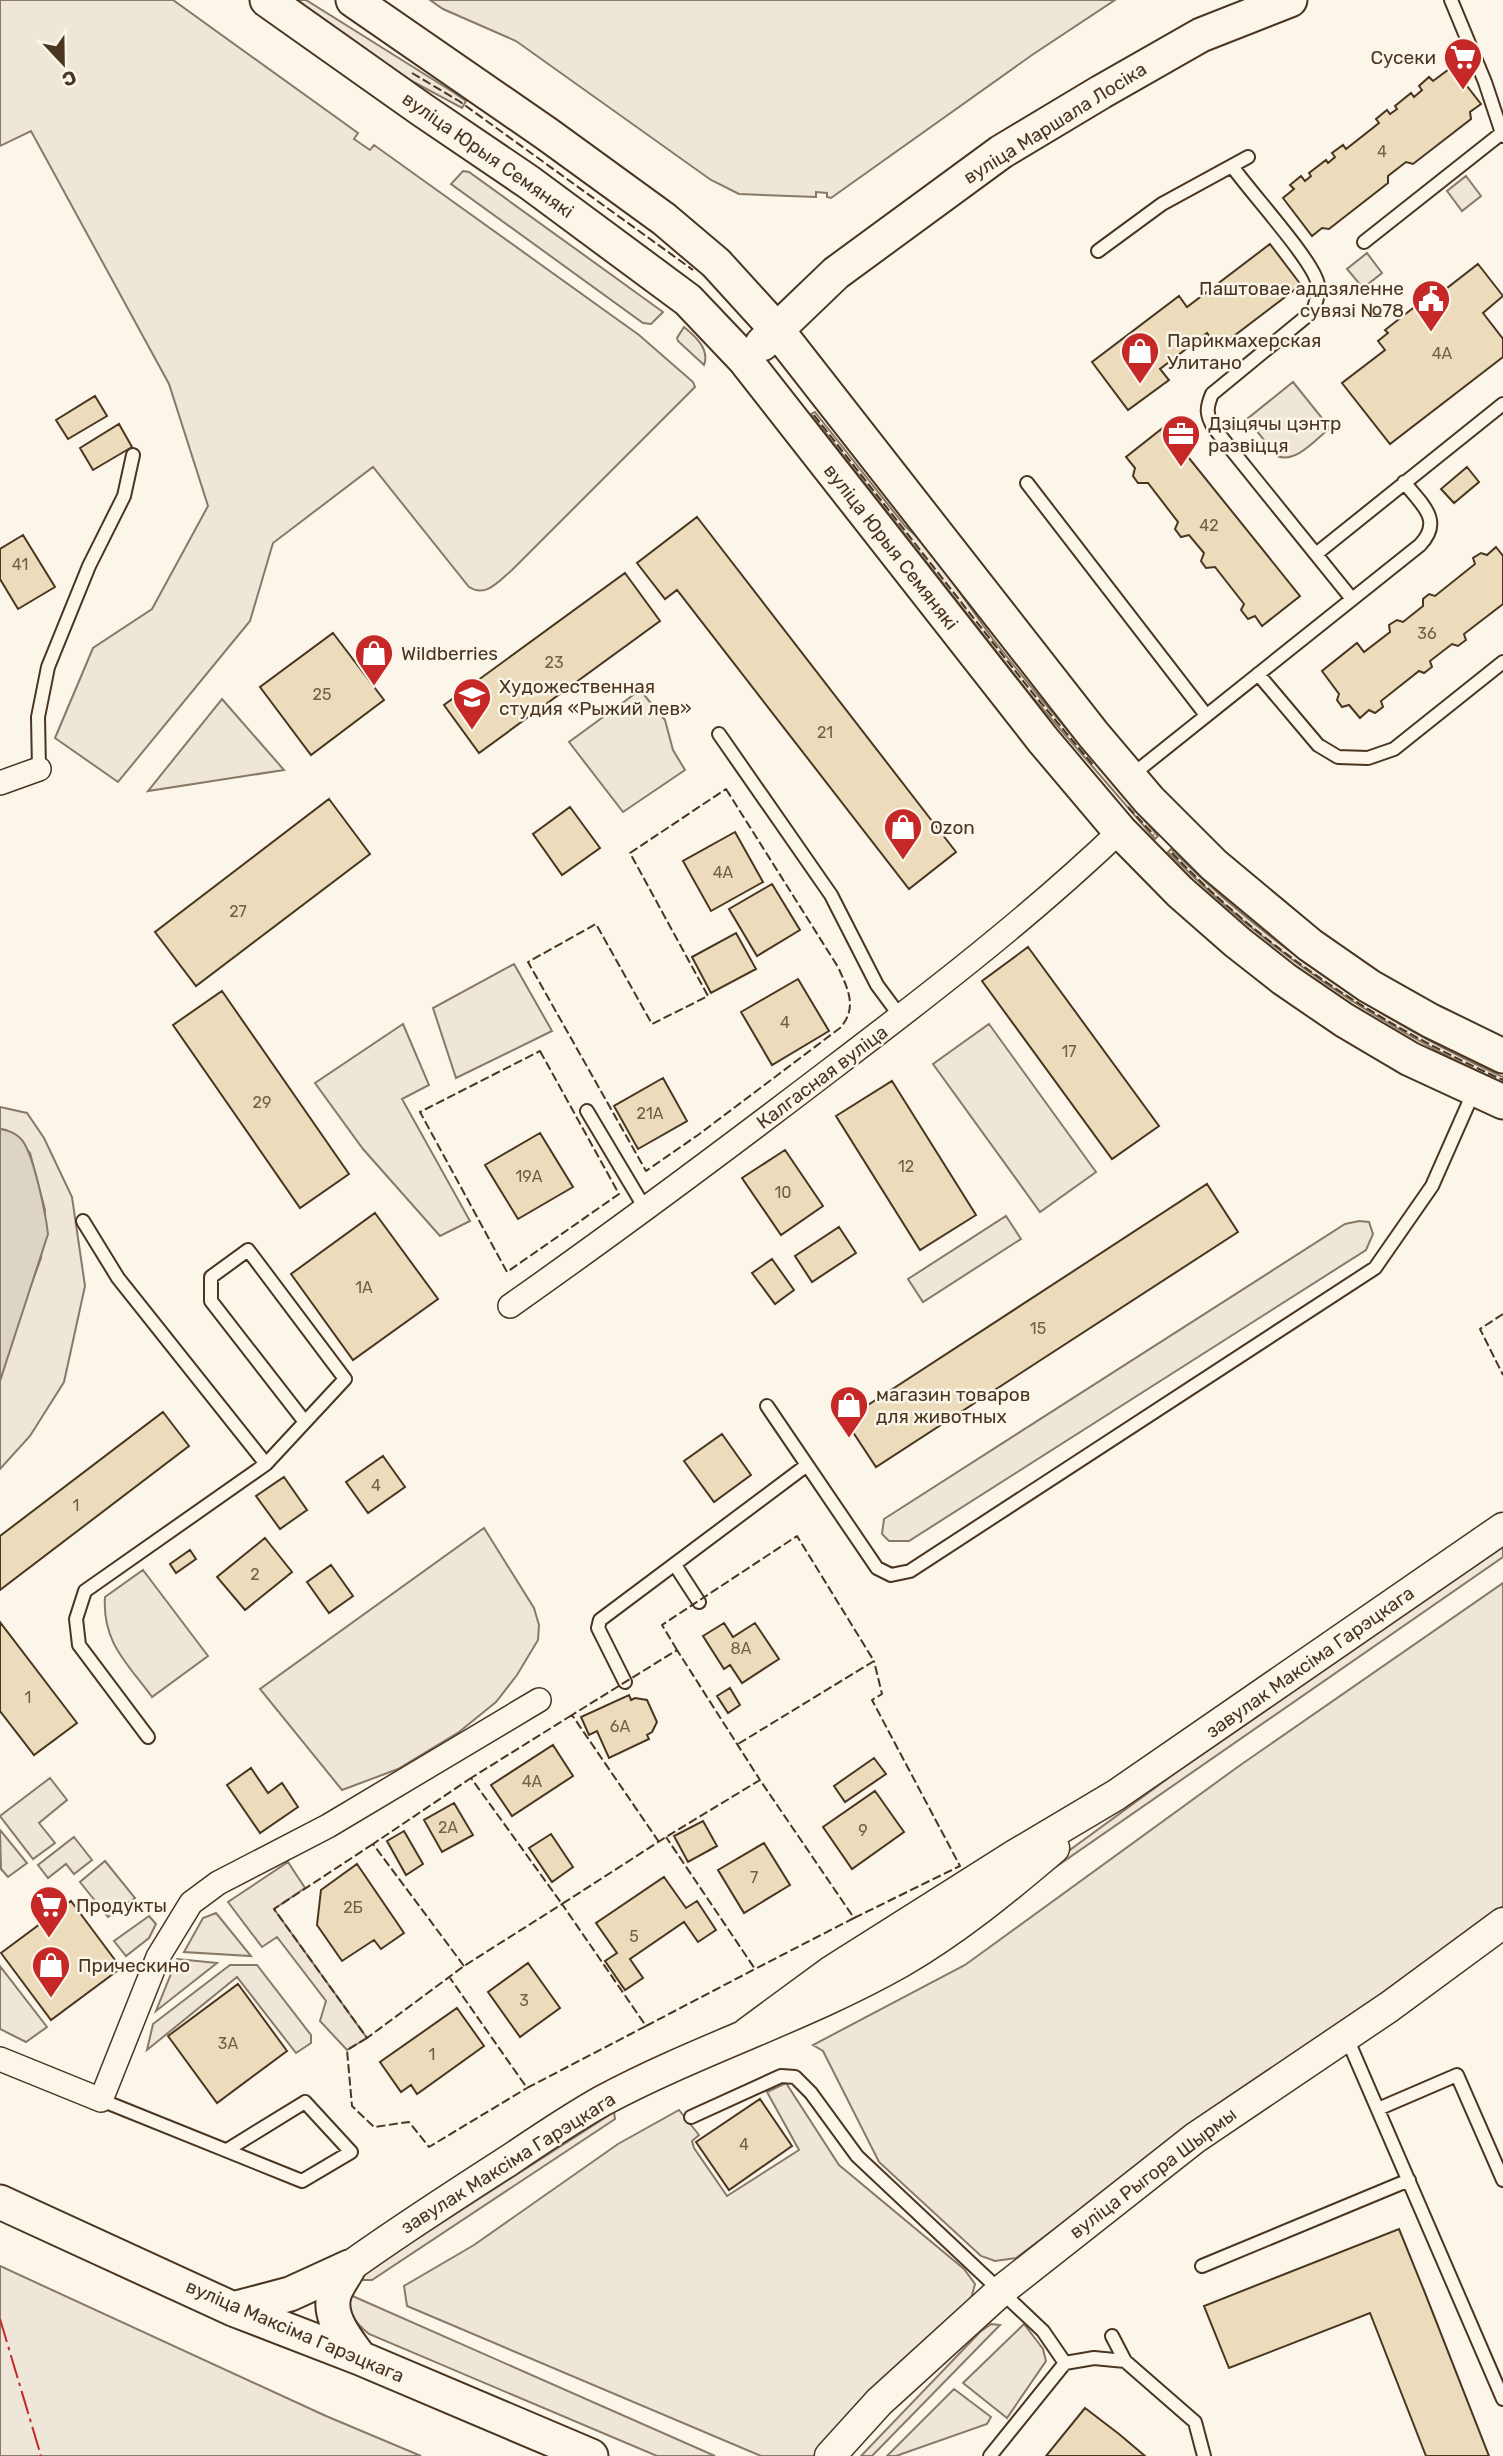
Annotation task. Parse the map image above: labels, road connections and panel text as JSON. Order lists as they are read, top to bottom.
{
  "streets": {
    "main road": ["вуліца Маршала Лосіка", "вуліца Юрыя Семянякі", "вуліца Максіма Гарэцкага"],
    "street": ["Калгасная вуліца", "завулак Максіма Гарэцкага", "вуліца Рыгора Шырмы"]
  },
  "crossings": [
    ["вуліца Маршала Лосіка", "вуліца Юрыя Семянякі"],
    ["вуліца Юрыя Семянякі", "Калгасная вуліца"]
  ],
  "places": {
    "supermarket": ["Сусеки", "Продукты"],
    "public building": ["Паштовае аддзяленне сувязі №78"],
    "shop": [
      "Парикмахерская Улитано",
      "Wildberries",
      "Ozon",
      "магазин товаров для животных",
      "Прическино"
    ],
    "office": ["Дзіцячы цэнтр развіцця"],
    "school or university": ["Художественная студия «Рыжий лев»"]
  },
  "house_numbers": [
    "4",
    "4А",
    "42",
    "41",
    "36",
    "23",
    "25",
    "21",
    "4А",
    "27",
    "4",
    "17",
    "29",
    "21А",
    "12",
    "19А",
    "10",
    "1А",
    "15",
    "4",
    "1",
    "2",
    "8А",
    "1",
    "6А",
    "4А",
    "2А",
    "9",
    "7",
    "2Б",
    "5",
    "3",
    "3А",
    "1",
    "4"
  ],
  "north": "bottom"
}
